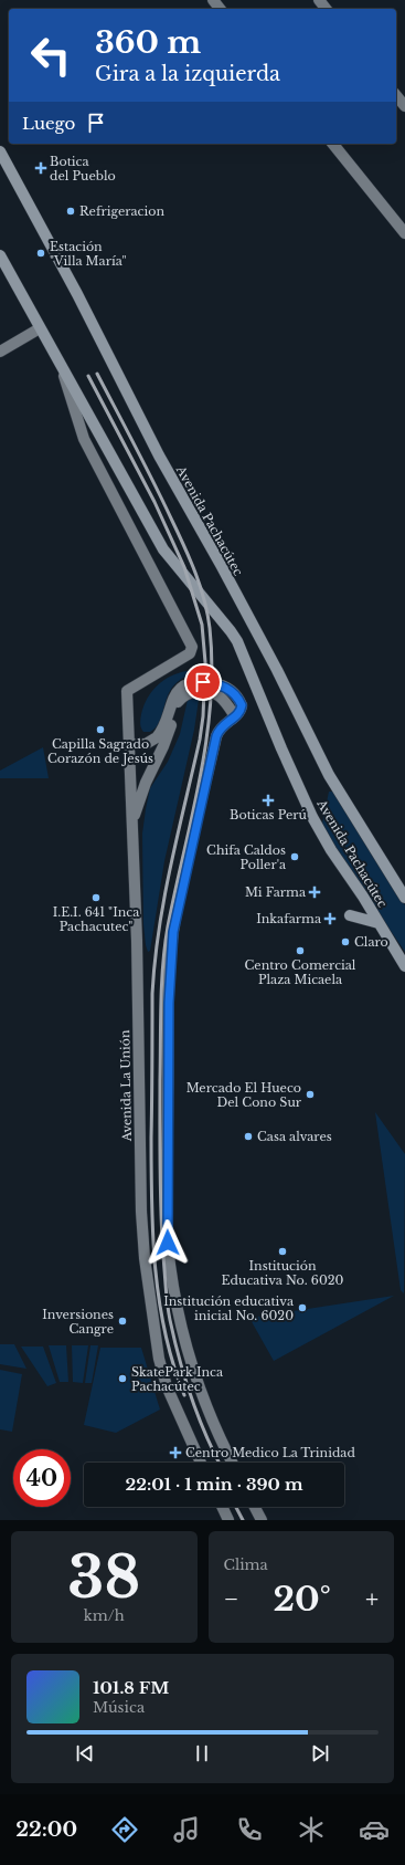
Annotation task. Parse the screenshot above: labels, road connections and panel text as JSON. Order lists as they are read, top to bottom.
{
  "streets": {
    "main road": ["Avenida Pachacútec"],
    "street": ["Avenida La Unión"]
  },
  "crossings": [
    ["Avenida Pachacútec", "Avenida La Unión"]
  ],
  "places": {
    "health": [
      "Botica del Pueblo",
      "Boticas Perú",
      "Mi Farma",
      "Inkafarma",
      "Centro Medico La Trinidad"
    ],
    "other": [
      "Refrigeracion",
      "Estación \"Villa María\"",
      "Capilla Sagrado Corazón de Jesús",
      "Chifa Caldos Poller'a",
      "I.E.I. 641 \"Inca Pachacutec\"",
      "Claro",
      "Centro Comercial Plaza Micaela",
      "Mercado El Hueco Del Cono Sur",
      "Casa alvares",
      "Institución Educativa No. 6020",
      "Institución educativa inicial No. 6020",
      "Inversiones Cangre",
      "SkatePark Inca Pachacútec"
    ]
  },
  "page": {
    "turn": ["360 m", "Gira a la izquierda"],
    "then": "Luego",
    "limit": "40",
    "trip": "22:01 · 1 min · 390 m",
    "tile": [
      ["38", "km/h"],
      "Clima"
    ],
    "heat": ["−", "20°", "+"],
    "song": ["101.8 FM", "Música"],
    "tabs": "22:00"
  }
}
